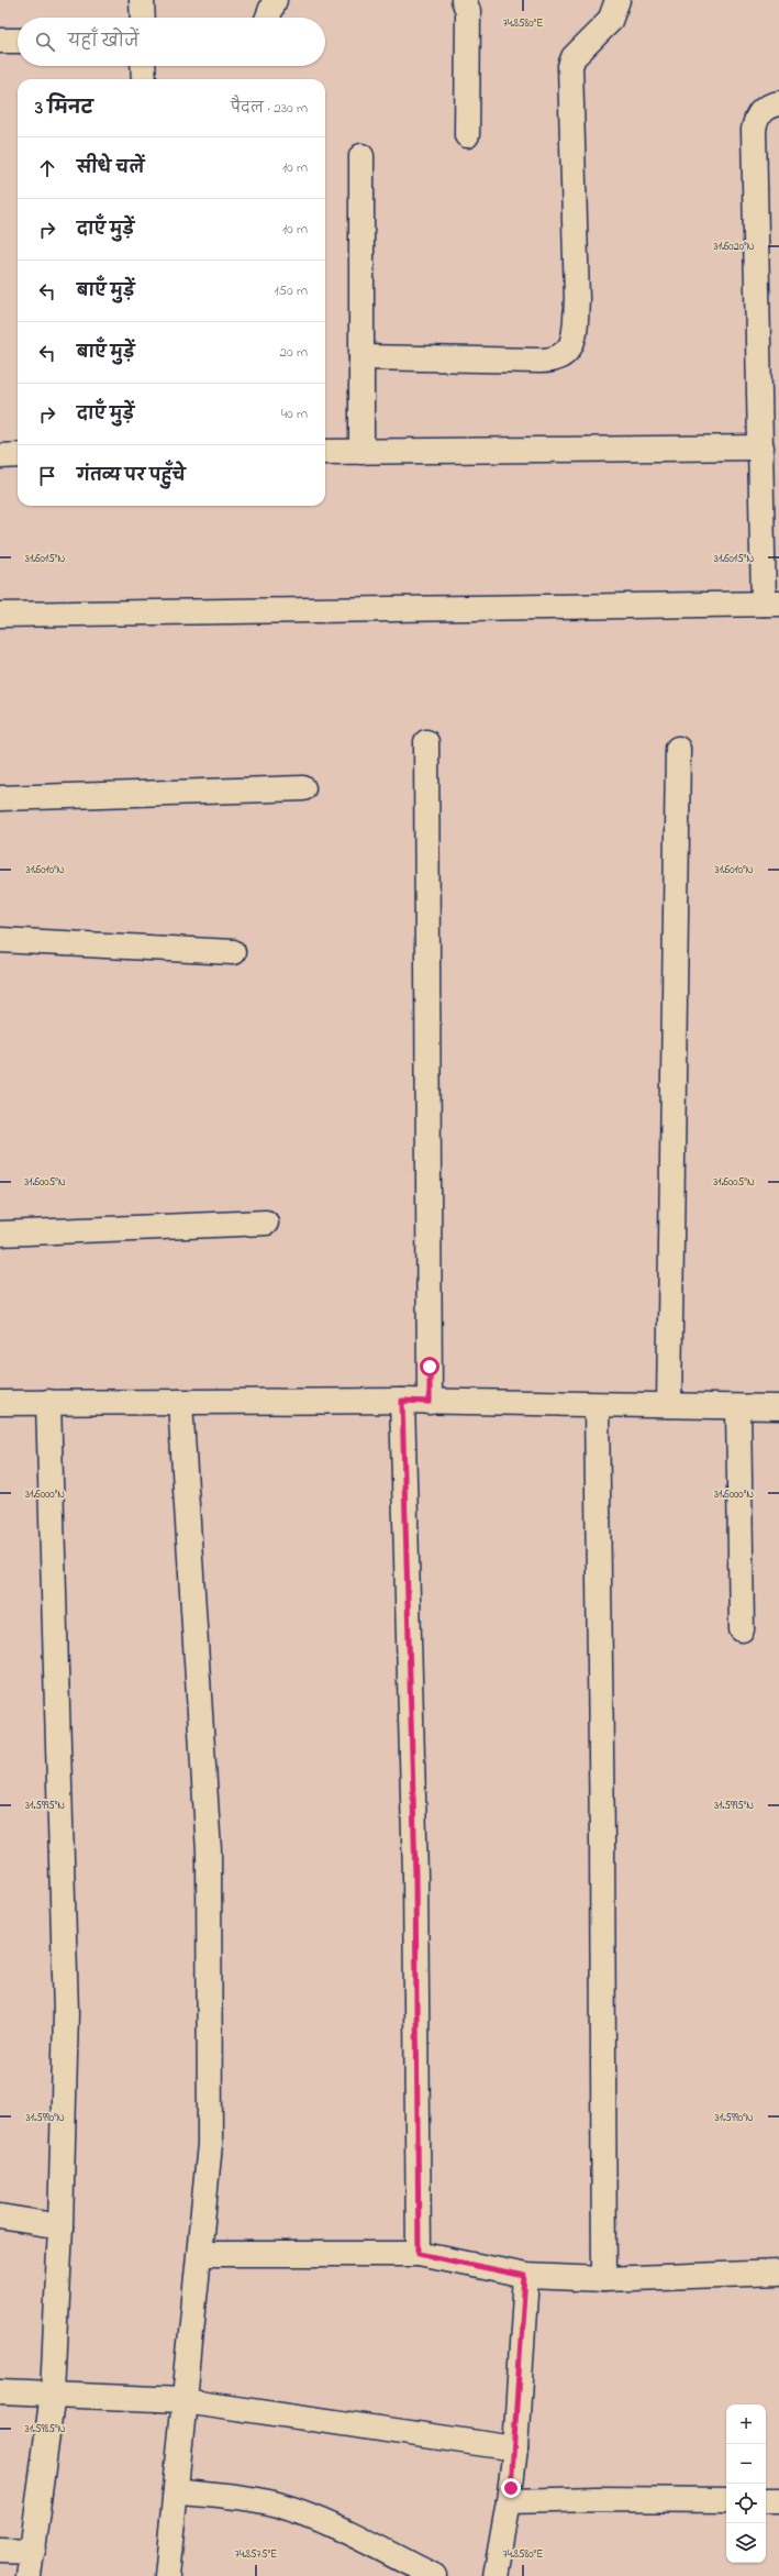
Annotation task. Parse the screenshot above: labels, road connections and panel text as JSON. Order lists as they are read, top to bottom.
{
  "page": {
    "search": "यहाँ खोजें",
    "heading": ["3 मिनट", "पैदल · 230 m"],
    "list": [
      ["सीधे चलें", "10 m"],
      ["दाएँ मुड़ें", "10 m"],
      ["बाएँ मुड़ें", "150 m"],
      ["बाएँ मुड़ें", "20 m"],
      ["दाएँ मुड़ें", "40 m"],
      "गंतव्य पर पहुँचे"
    ],
    "map_buttons": ["+", "−"]
  },
  "coordinates": [
    "74.8580°E",
    "31.6020°N",
    "31.6015°N",
    "31.6010°N",
    "31.6005°N",
    "31.6000°N",
    "31.5995°N",
    "31.5990°N",
    "31.5985°N",
    "74.8575°E"
  ]
}
